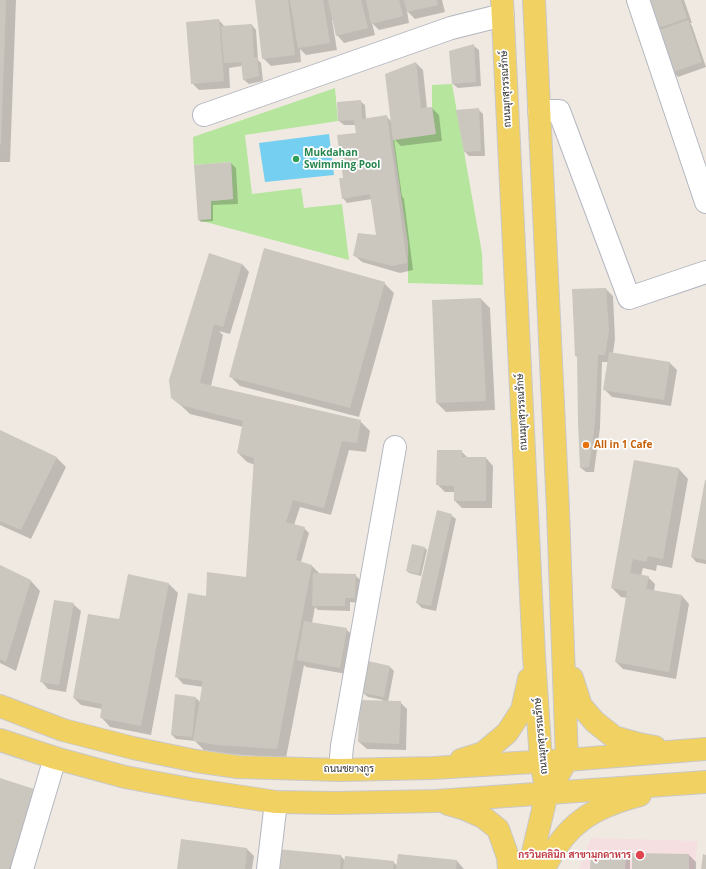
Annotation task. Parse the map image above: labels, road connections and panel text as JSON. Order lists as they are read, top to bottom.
{
  "streets": {
    "main road": ["ถนนมุกสุวรรณรักษ์", "ถนนชยางกูร"]
  },
  "crossings": [
    ["ถนนมุกสุวรรณรักษ์", "ถนนชยางกูร"]
  ],
  "places": ["Mukdahan Swimming Pool", "All in 1 Cafe", "กรวินคลินิก สาขามุกดาหาร"]
}
